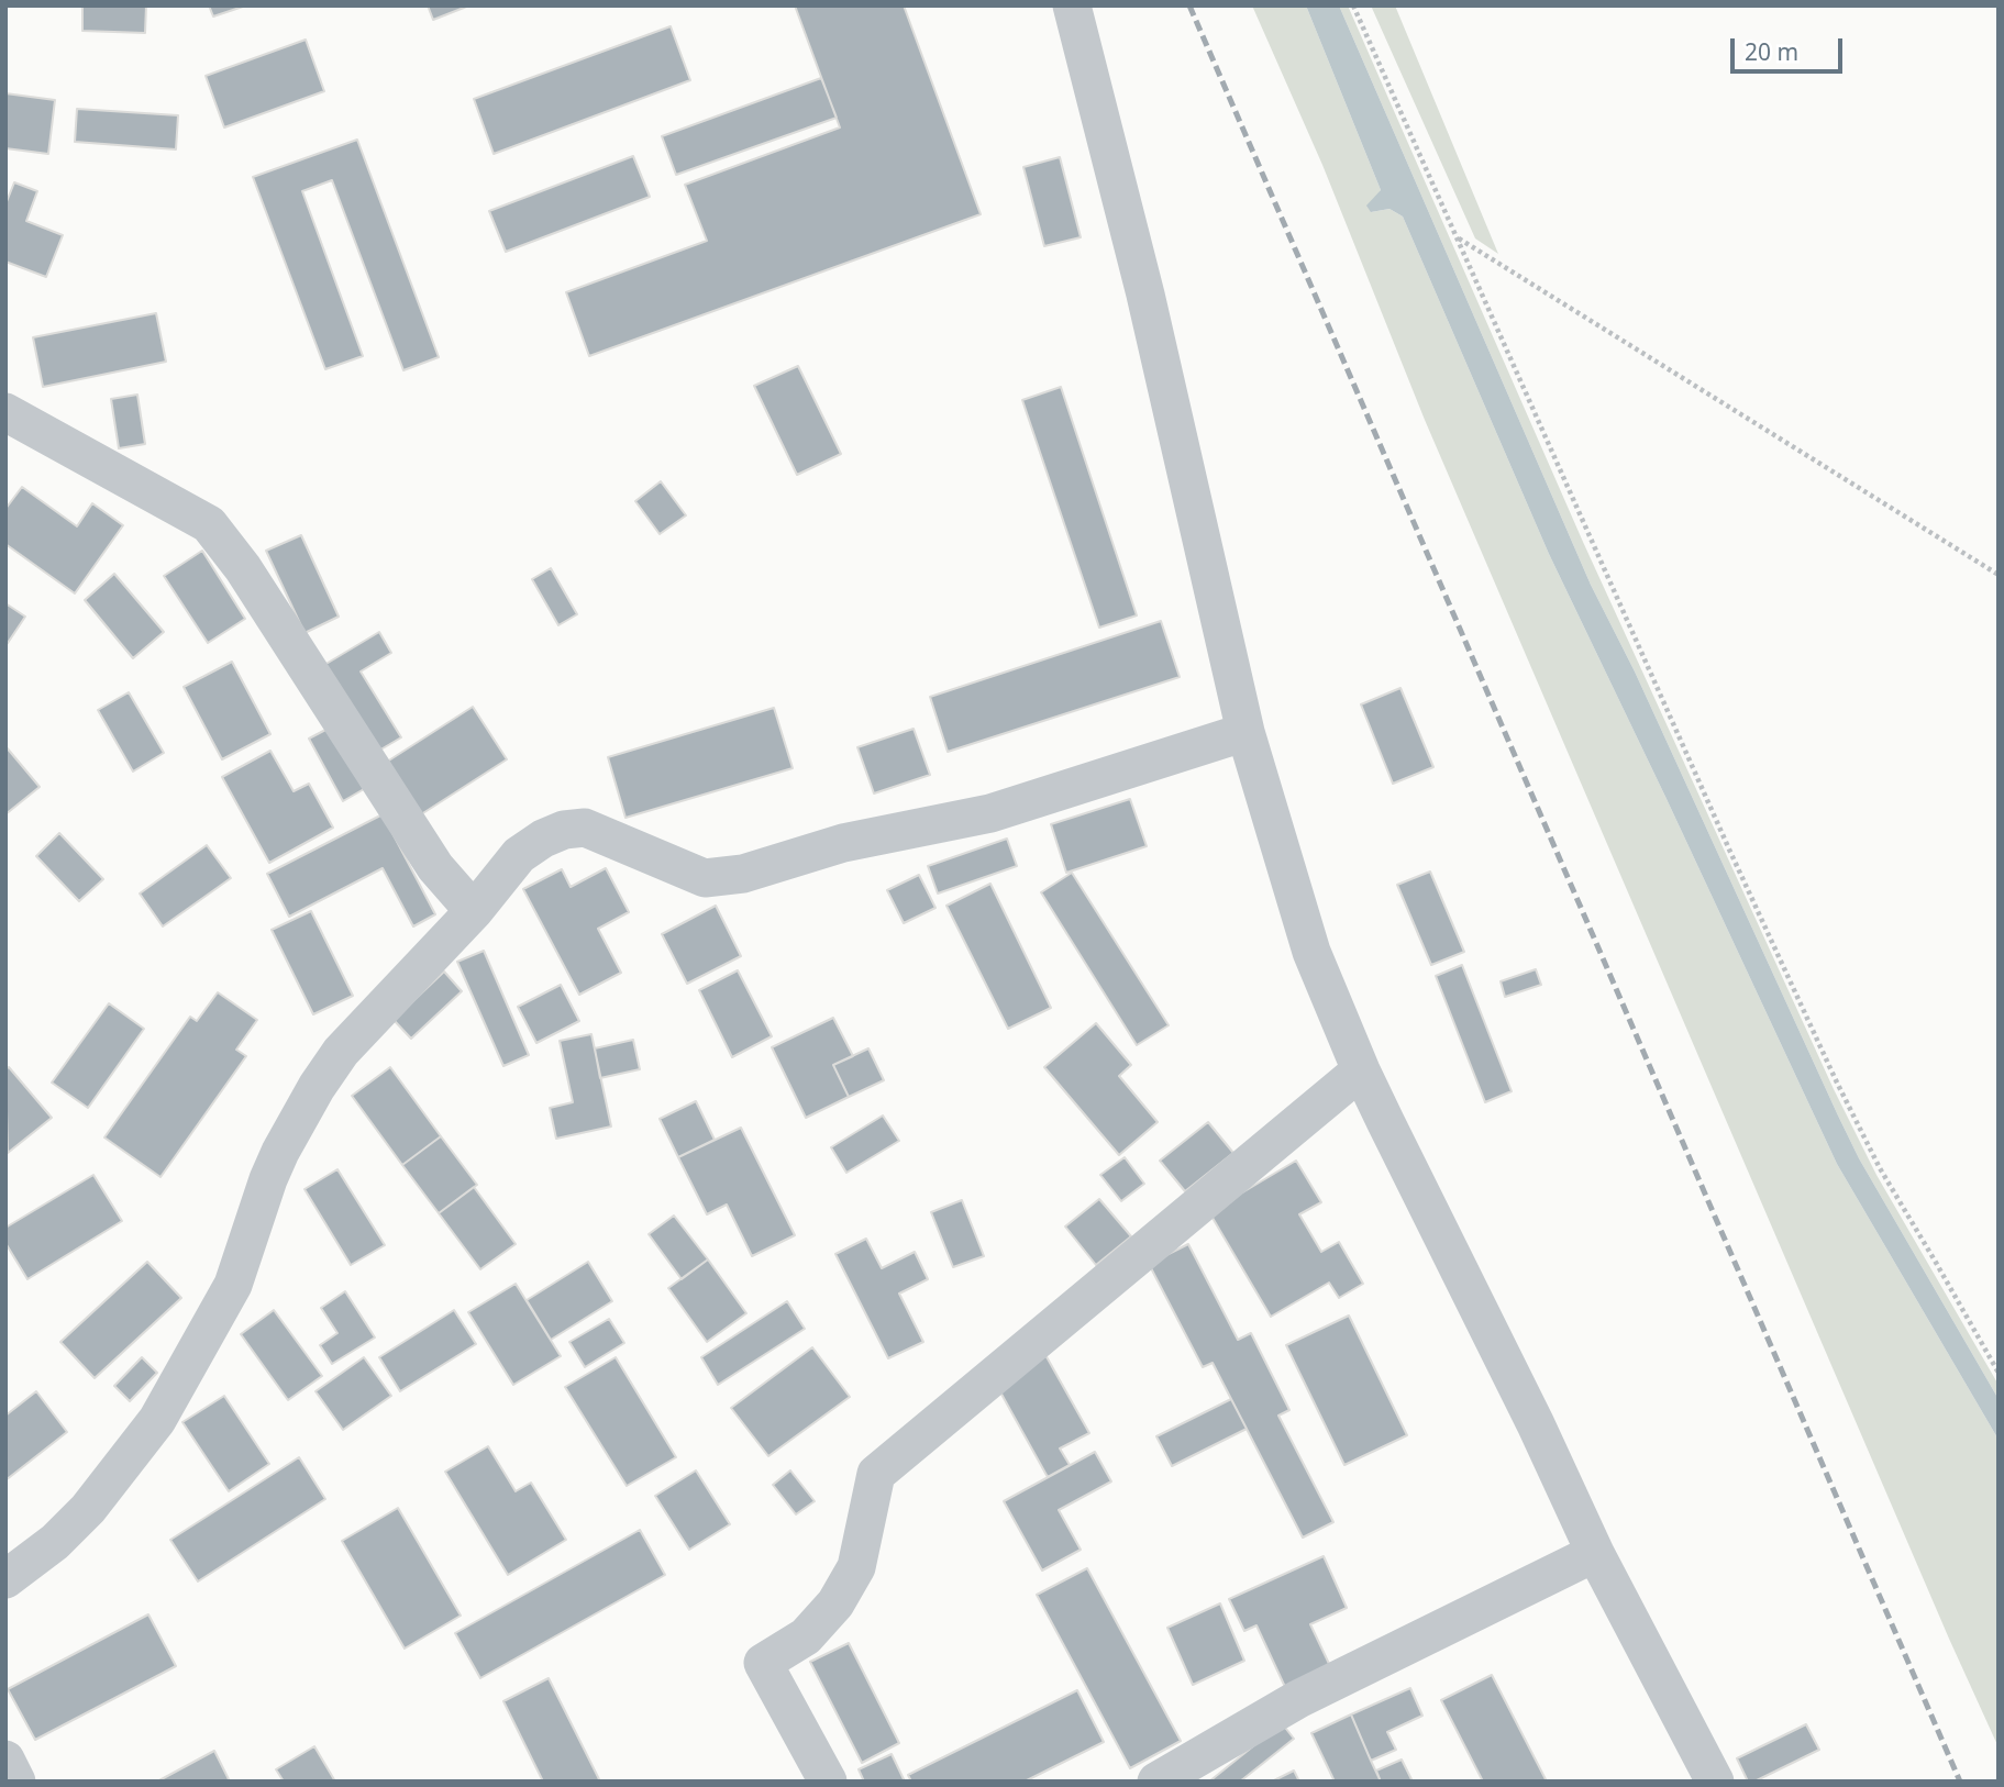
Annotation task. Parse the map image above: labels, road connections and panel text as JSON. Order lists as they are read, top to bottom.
{
  "scale_bar": "20 m"
}
